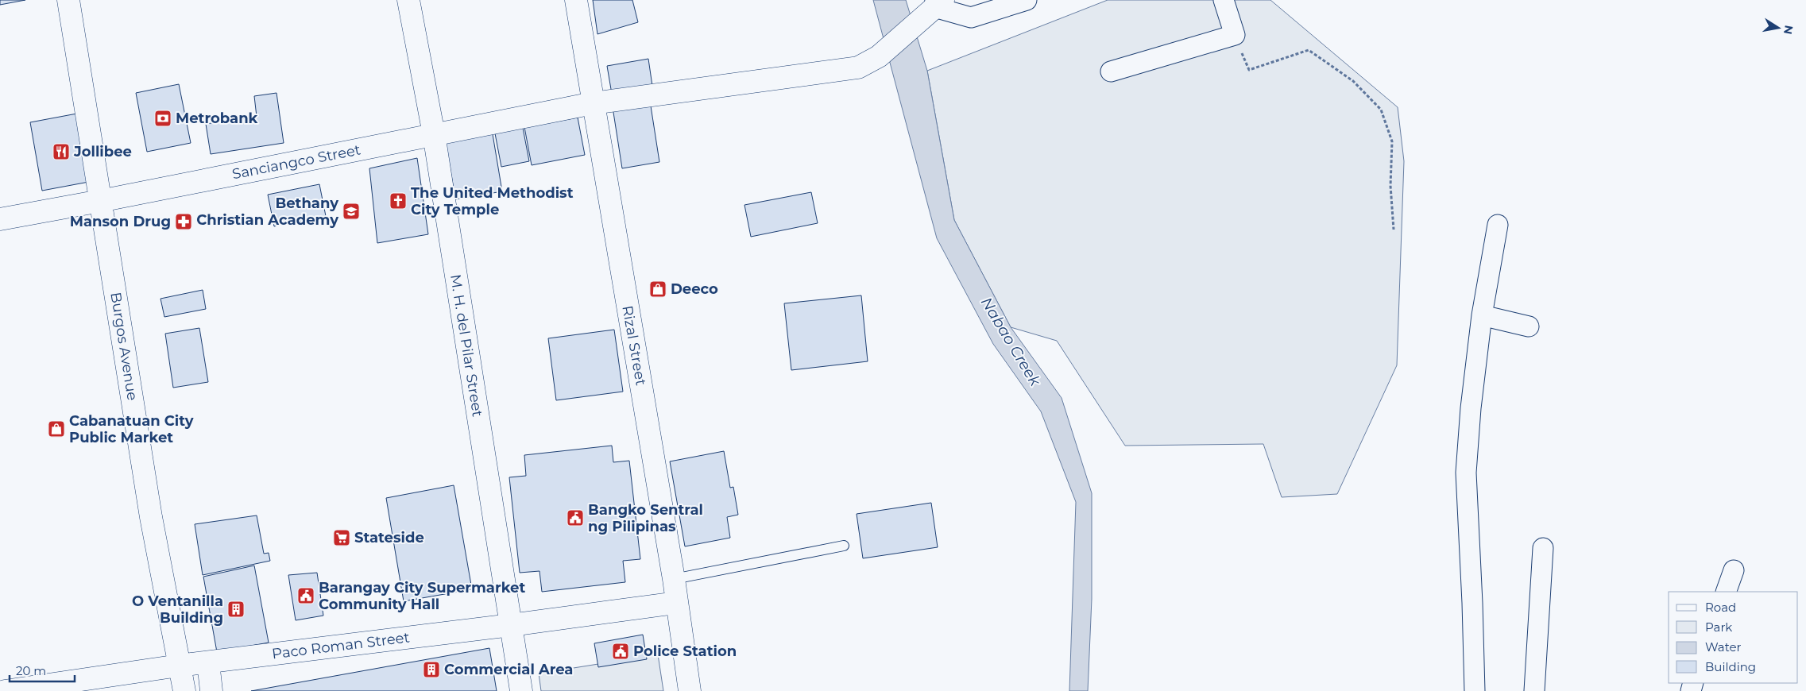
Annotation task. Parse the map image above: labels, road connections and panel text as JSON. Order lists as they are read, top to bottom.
{
  "streets": {
    "street": [
      "Sanciangco Street",
      "M. H. del Pilar Street",
      "Rizal Street",
      "Burgos Avenue",
      "Paco Roman Street"
    ]
  },
  "crossings": [
    ["Sanciangco Street", "M. H. del Pilar Street"],
    ["Sanciangco Street", "Rizal Street"],
    ["Sanciangco Street", "Burgos Avenue"],
    ["M. H. del Pilar Street", "Paco Roman Street"],
    ["Rizal Street", "Paco Roman Street"],
    ["Burgos Avenue", "Paco Roman Street"]
  ],
  "water": ["Nabao Creek"],
  "places": {
    "bank": ["Metrobank"],
    "restaurant": ["Jollibee"],
    "church": ["The United Methodist City Temple"],
    "school or university": ["Bethany Christian Academy"],
    "pharmacy": ["Manson Drug"],
    "shop": ["Deeco", "Cabanatuan City Public Market"],
    "public building": ["Bangko Sentral ng Pilipinas", "Barangay City Supermarket Community Hall", "Police Station"],
    "supermarket": ["Stateside"],
    "building": ["O Ventanilla Building", "Commercial Area"]
  },
  "legend": [
    "Road",
    "Park",
    "Water",
    "Building"
  ],
  "scale_bar": "20 m",
  "north": "right"
}
